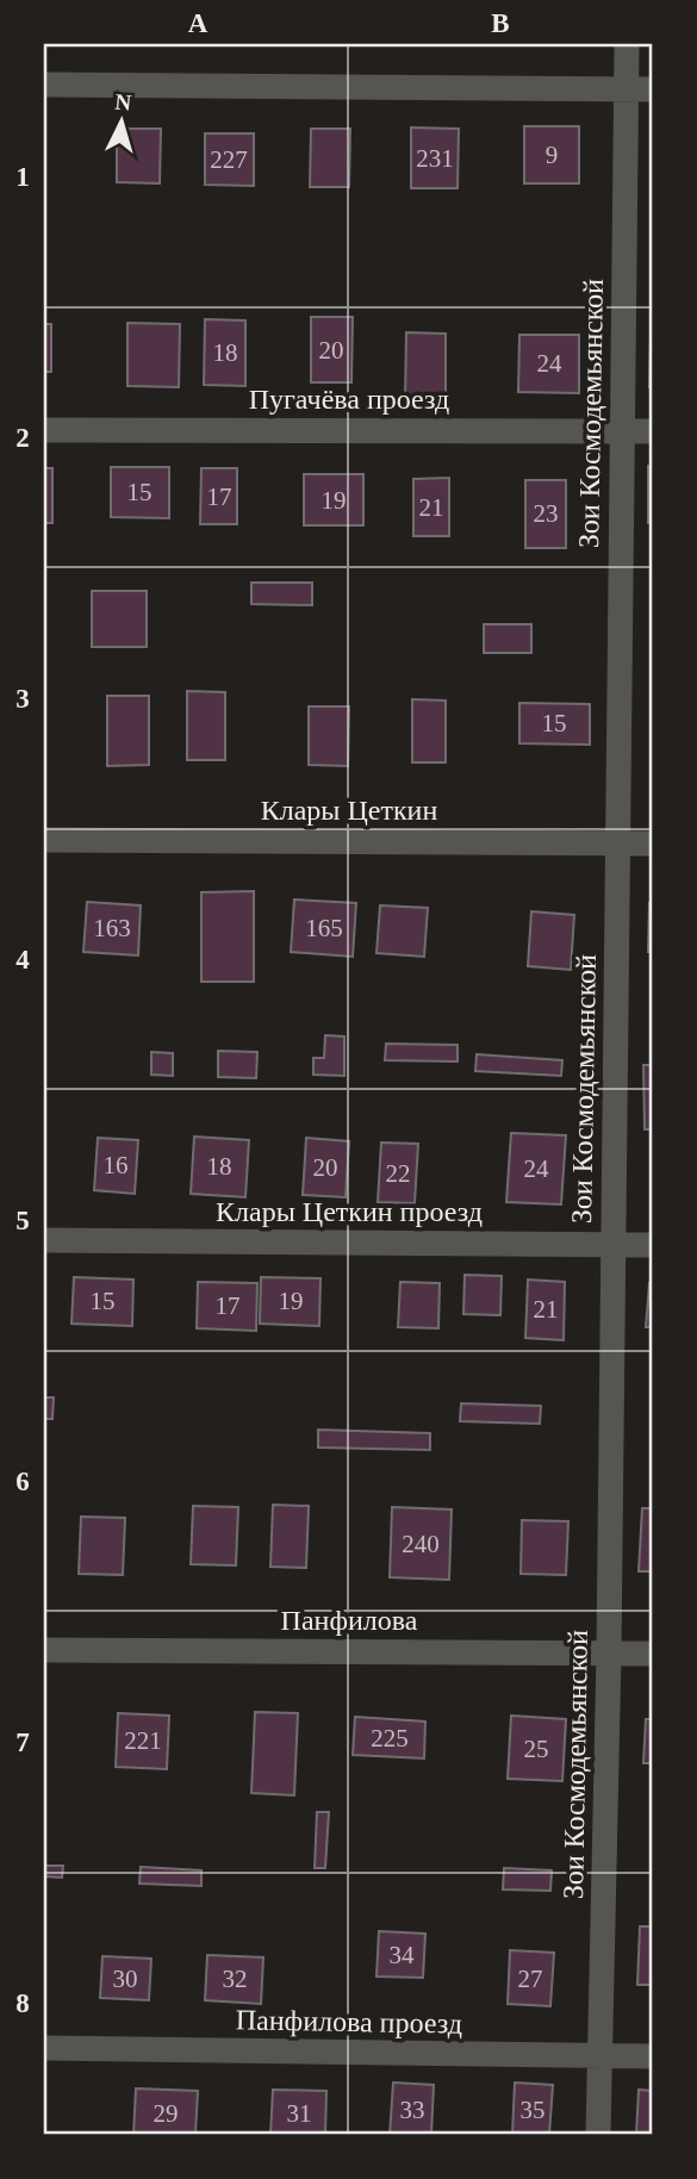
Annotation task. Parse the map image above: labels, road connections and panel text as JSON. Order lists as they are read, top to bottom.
{
  "streets": {
    "street": [
      "Пугачёва проезд",
      "Зои Космодемьянской",
      "Клары Цеткин",
      "Клары Цеткин проезд",
      "Панфилова",
      "Панфилова проезд"
    ]
  },
  "crossings": [
    ["Пугачёва проезд", "Зои Космодемьянской"],
    ["Зои Космодемьянской", "Клары Цеткин"],
    ["Зои Космодемьянской", "Клары Цеткин проезд"],
    ["Зои Космодемьянской", "Панфилова"],
    ["Зои Космодемьянской", "Панфилова проезд"]
  ],
  "house_numbers": [
    "9",
    "231",
    "227",
    "20",
    "18",
    "24",
    "15",
    "17",
    "19",
    "21",
    "23",
    "15",
    "163",
    "165",
    "16",
    "18",
    "20",
    "24",
    "22",
    "15",
    "19",
    "17",
    "21",
    "240",
    "225",
    "221",
    "25",
    "34",
    "30",
    "32",
    "27",
    "33",
    "35",
    "29",
    "31"
  ],
  "north": "top",
  "grid": {
    "columns": ["A", "B"],
    "rows": [
      "1",
      "2",
      "3",
      "4",
      "5",
      "6",
      "7",
      "8"
    ]
  }
}
